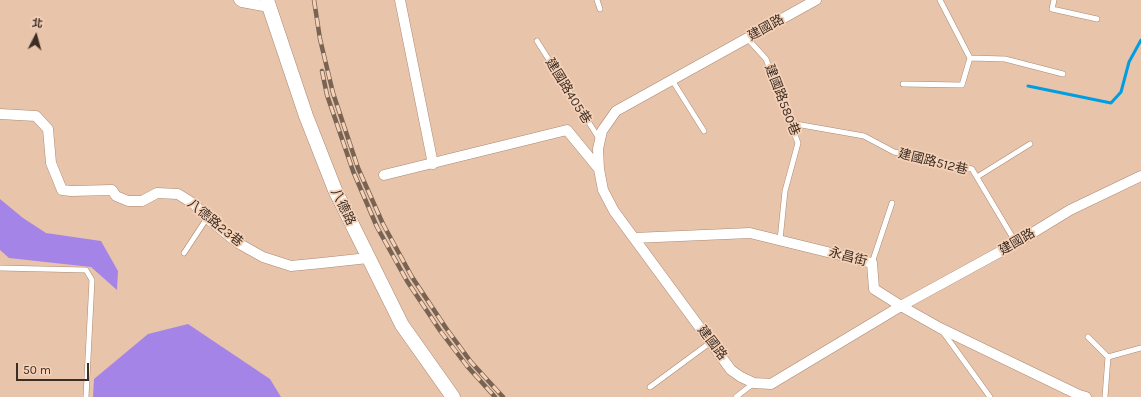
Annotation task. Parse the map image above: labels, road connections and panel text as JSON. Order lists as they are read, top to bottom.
{
  "streets": {
    "main road": ["八德路"],
    "street": ["建國路", "八德路23巷", "永昌街"],
    "lane": ["建國路405巷", "建國路580巷", "建國路512巷"]
  },
  "crossings": [
    ["建國路", "建國路405巷"],
    ["建國路", "建國路580巷"],
    ["建國路", "建國路512巷"],
    ["建國路", "永昌街"],
    ["建國路580巷", "建國路512巷"],
    ["建國路580巷", "永昌街"],
    ["八德路", "八德路23巷"]
  ],
  "scale_bar": "50 m",
  "north": "top"
}
